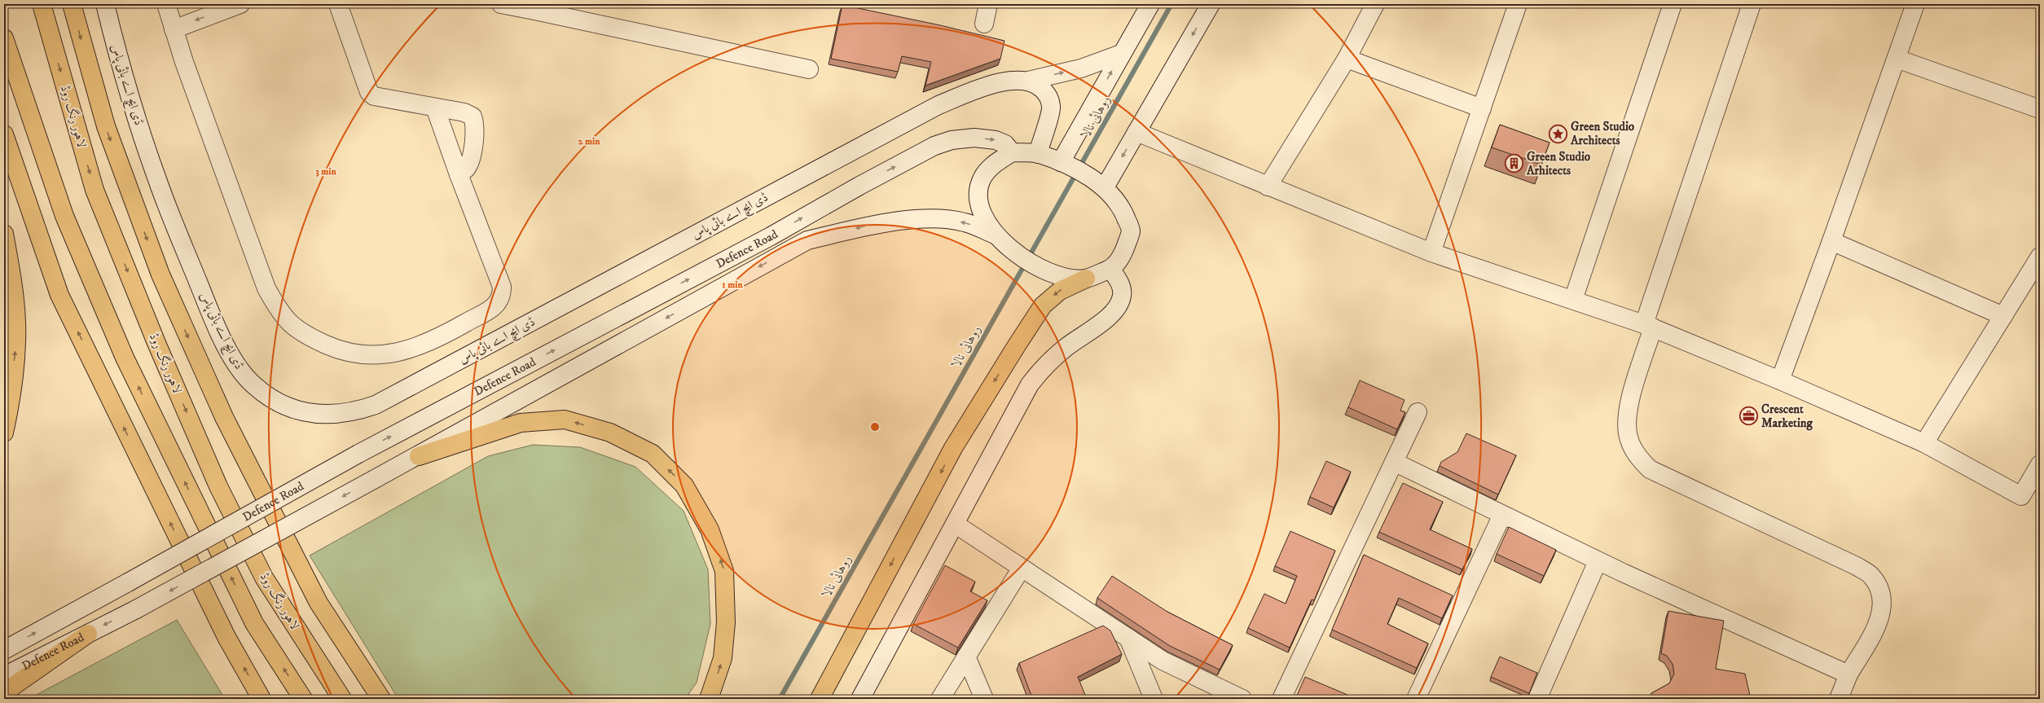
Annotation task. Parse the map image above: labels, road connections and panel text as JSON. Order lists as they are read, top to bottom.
{
  "streets": {
    "highway": ["لاہور رنگ روڈ"],
    "street": ["ڈی ایچ اے بائی پاس", "Defence Road"]
  },
  "water": ["روہائی نالا"],
  "places": {
    "place": ["Green Studio Architects"],
    "building": ["Green Studio Arhitects"],
    "office": ["Crescent Marketing"]
  },
  "rings": ["2 min", "3 min", "1 min"]
}
